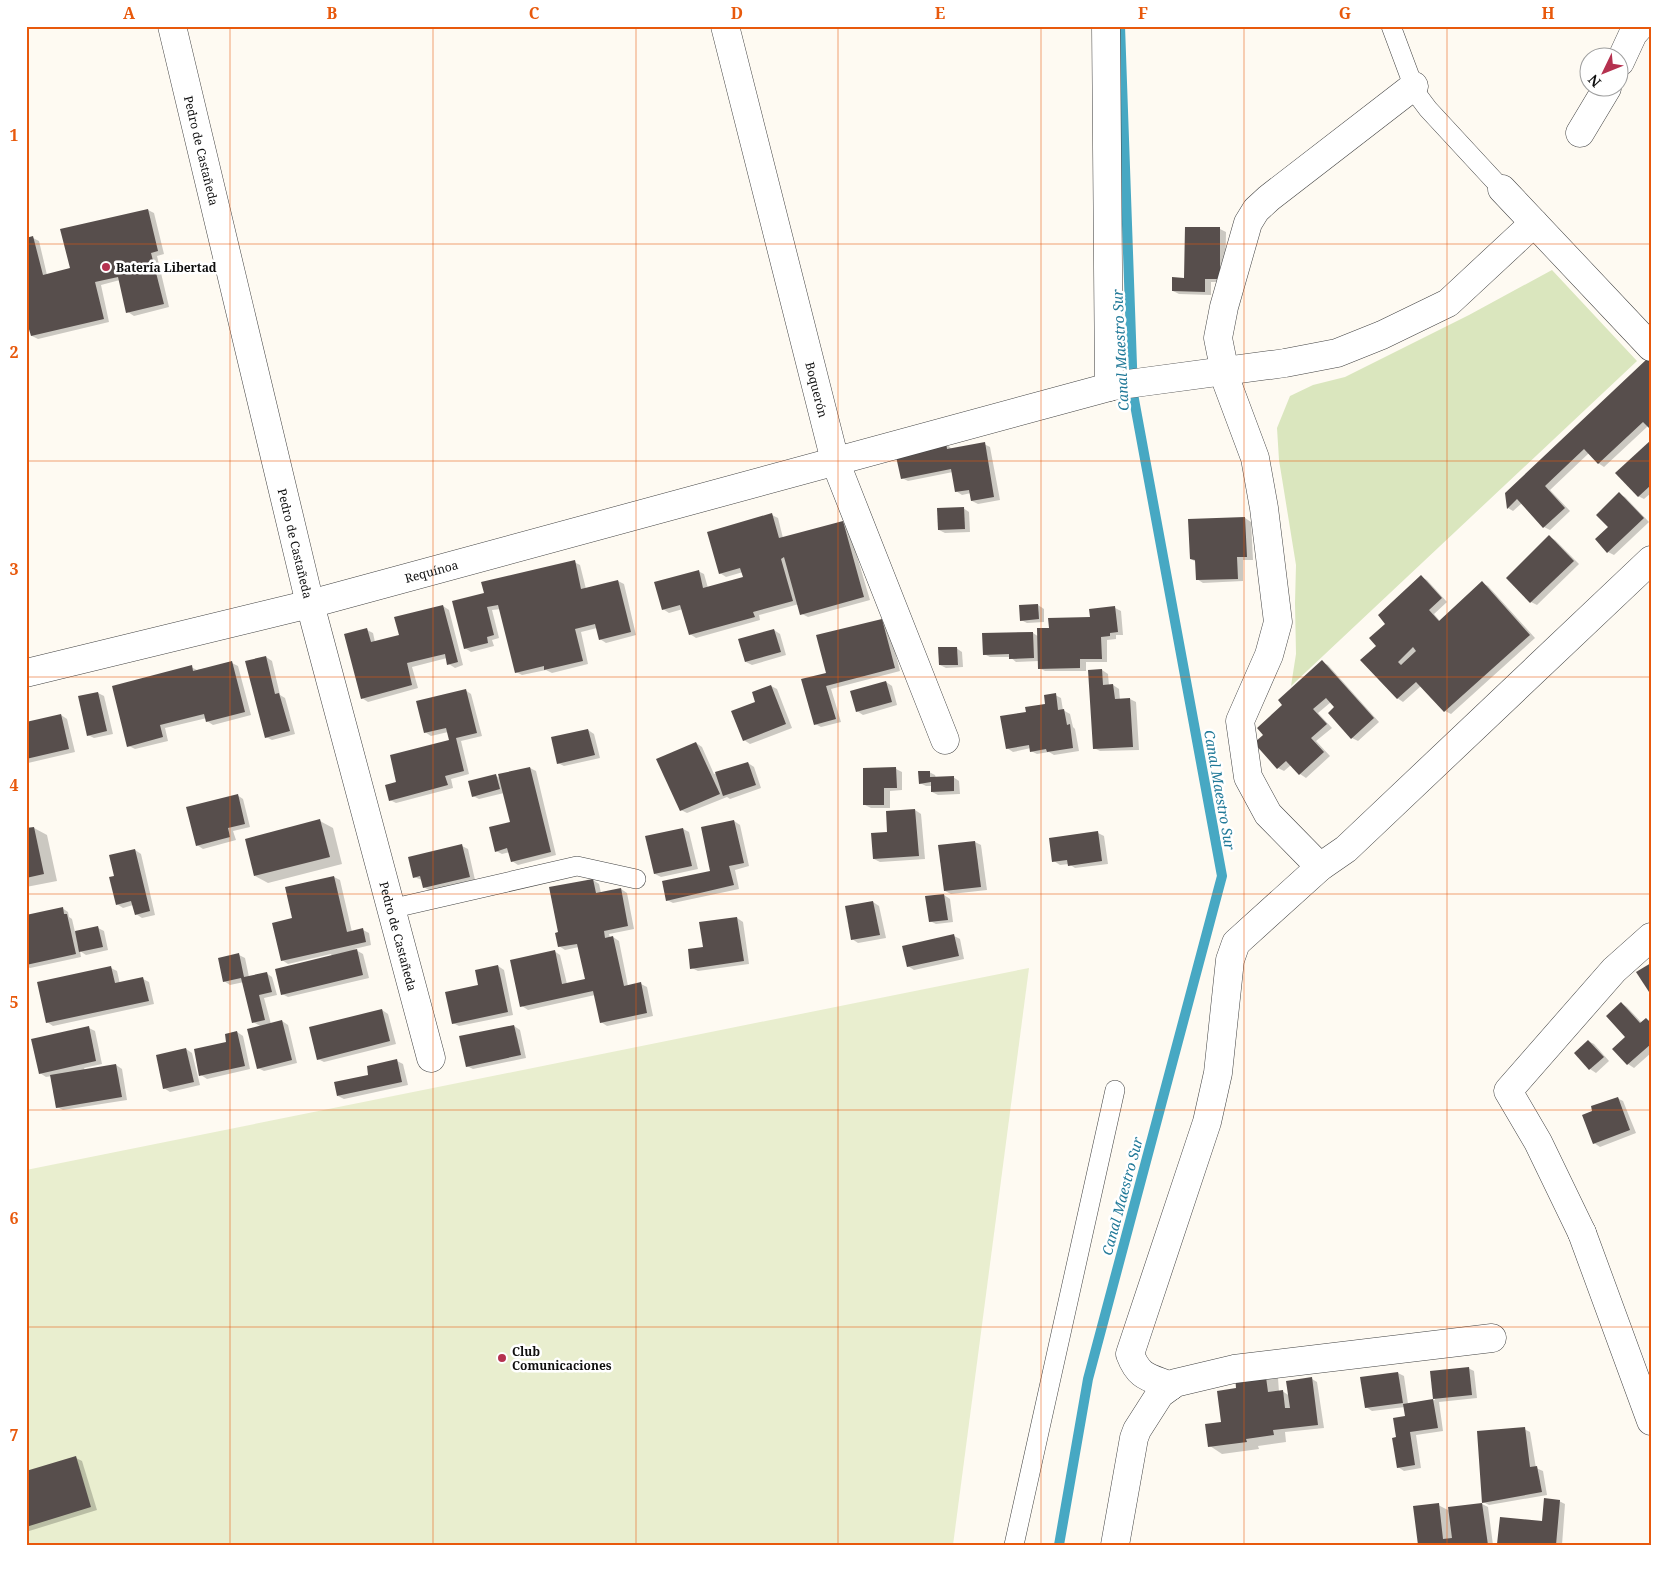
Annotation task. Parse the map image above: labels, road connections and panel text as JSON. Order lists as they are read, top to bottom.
{
  "streets": {
    "street": ["Pedro de Castañeda", "Boquerón", "Requínoa"]
  },
  "crossings": [
    ["Pedro de Castañeda", "Requínoa"],
    ["Boquerón", "Requínoa"]
  ],
  "water": ["Canal Maestro Sur"],
  "places": ["Batería Libertad", "Club Comunicaciones"],
  "north": "bottom left",
  "grid": {
    "columns": [
      "A",
      "B",
      "C",
      "D",
      "E",
      "F",
      "G",
      "H"
    ],
    "rows": [
      "1",
      "2",
      "3",
      "4",
      "5",
      "6",
      "7"
    ]
  }
}
